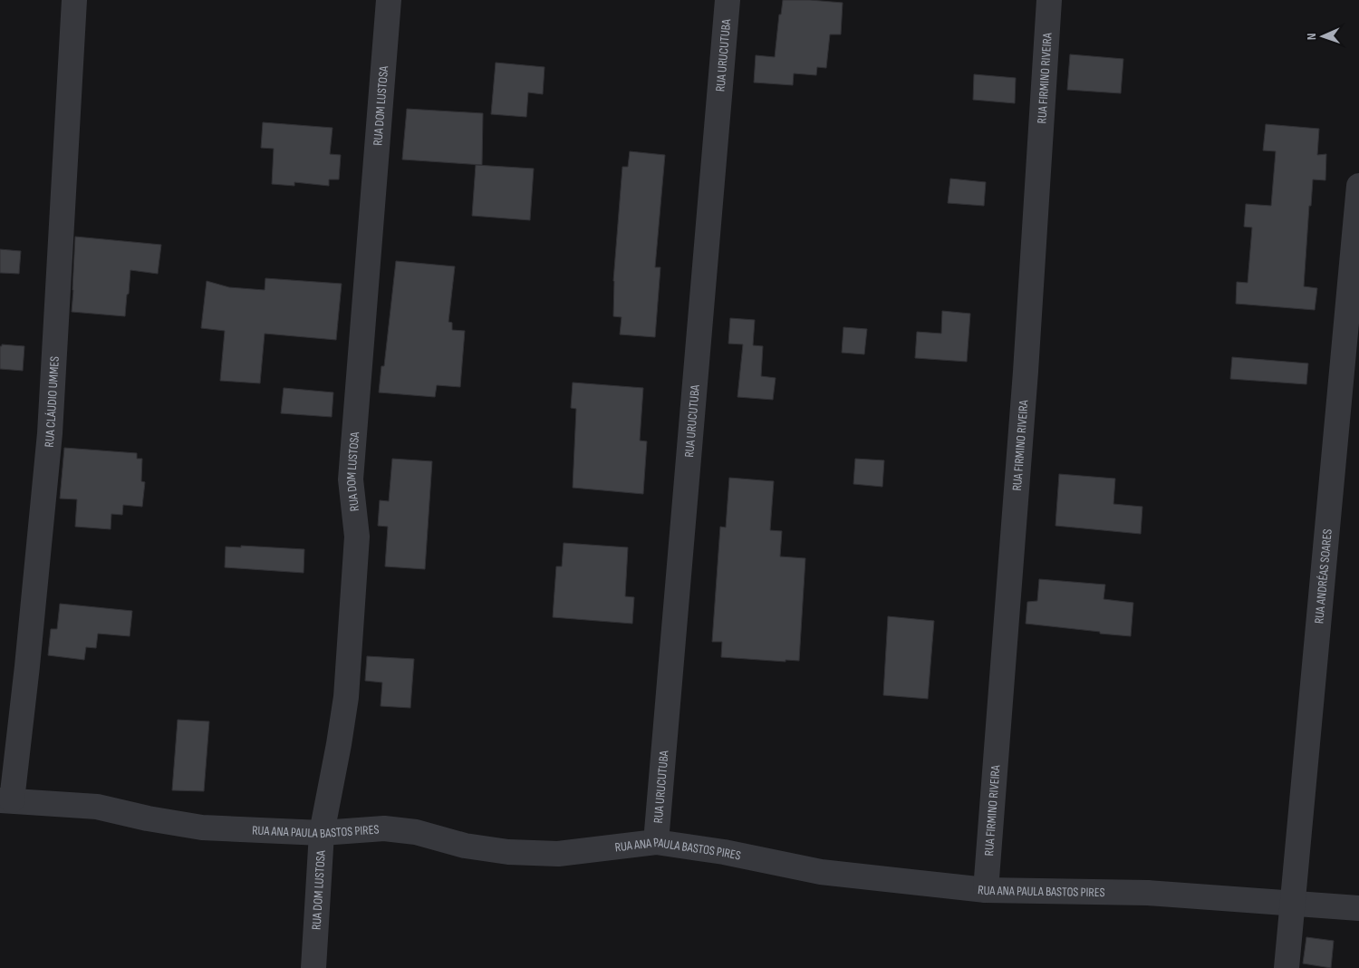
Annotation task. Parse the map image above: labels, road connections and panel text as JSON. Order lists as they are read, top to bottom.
{
  "streets": {
    "street": [
      "RUA URUCUTUBA",
      "RUA FIRMINO RIVEIRA",
      "RUA DOM LUSTOSA",
      "RUA CLÁUDIO UMMES",
      "RUA ANDRÉAS SOARES",
      "RUA ANA PAULA BASTOS PIRES"
    ]
  },
  "crossings": [
    ["RUA URUCUTUBA", "RUA ANA PAULA BASTOS PIRES"],
    ["RUA FIRMINO RIVEIRA", "RUA ANA PAULA BASTOS PIRES"],
    ["RUA DOM LUSTOSA", "RUA ANA PAULA BASTOS PIRES"],
    ["RUA CLÁUDIO UMMES", "RUA ANA PAULA BASTOS PIRES"],
    ["RUA ANDRÉAS SOARES", "RUA ANA PAULA BASTOS PIRES"]
  ],
  "north": "left"
}
